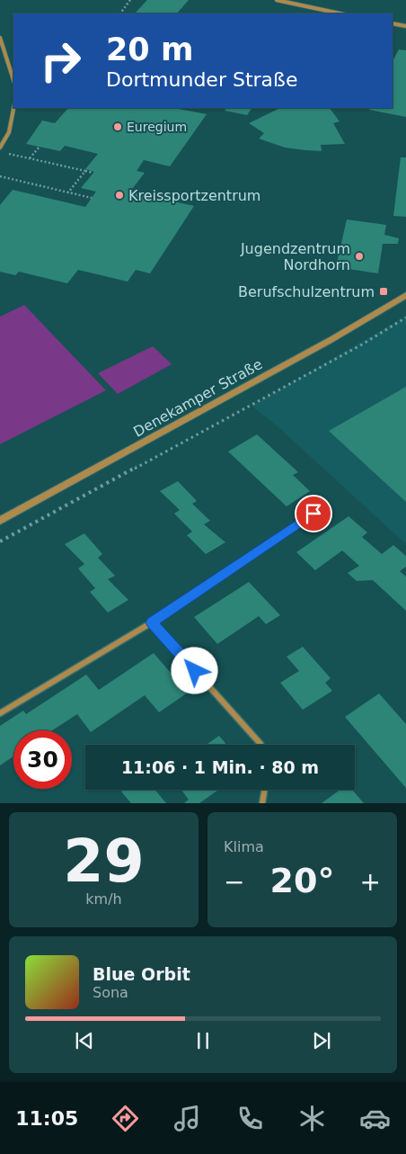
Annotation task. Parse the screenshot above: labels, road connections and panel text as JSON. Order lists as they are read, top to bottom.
{
  "streets": {
    "street": ["Denekamper Straße"]
  },
  "places": {
    "other": ["Euregium", "Kreissportzentrum", "Jugendzentrum Nordhorn"],
    "transit": ["Berufschulzentrum"]
  },
  "page": {
    "turn": ["20 m", "Dortmunder Straße"],
    "limit": "30",
    "trip": "11:06 · 1 Min. · 80 m",
    "tile": [
      ["29", "km/h"],
      "Klima"
    ],
    "heat": ["−", "20°", "+"],
    "song": ["Blue Orbit", "Sona"],
    "tabs": "11:05"
  }
}
